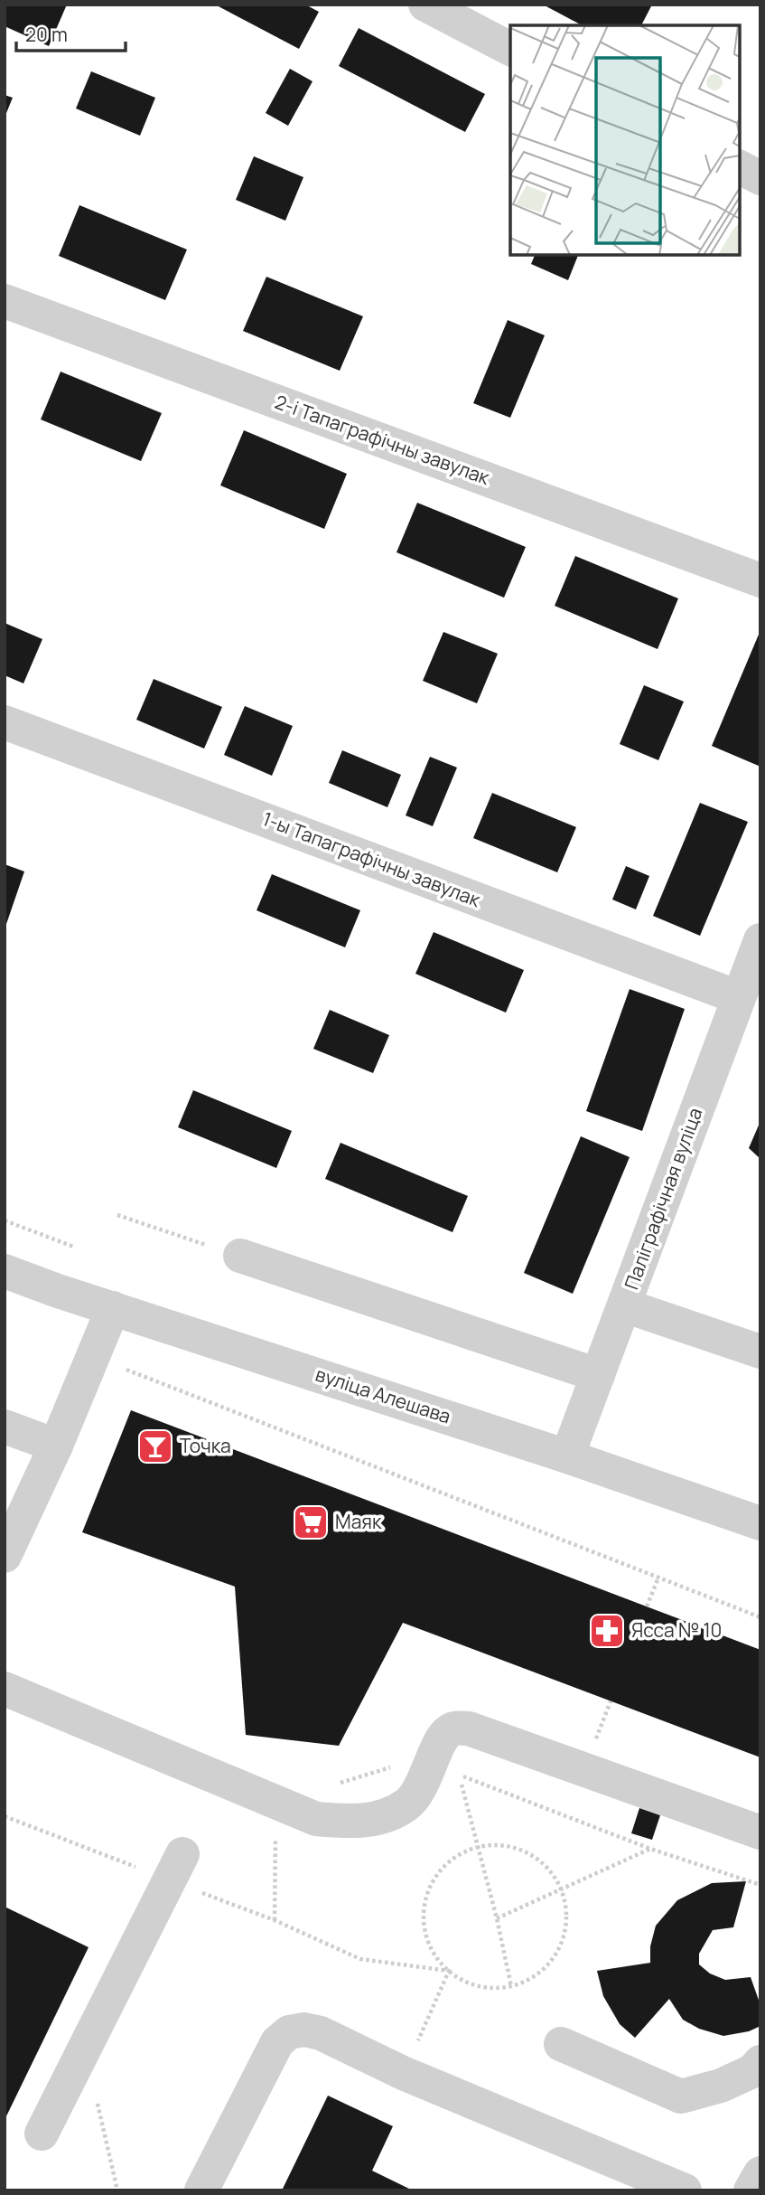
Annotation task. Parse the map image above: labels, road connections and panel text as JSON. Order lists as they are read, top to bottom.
{
  "streets": {
    "street": [
      "2-і Тапаграфічны завулак",
      "1-ы Тапаграфічны завулак",
      "Паліграфічная вуліца",
      "вуліца Алешава"
    ]
  },
  "crossings": [
    ["1-ы Тапаграфічны завулак", "Паліграфічная вуліца"],
    ["Паліграфічная вуліца", "вуліца Алешава"]
  ],
  "places": {
    "bar": ["Точка"],
    "supermarket": ["Маяк"],
    "pharmacy": ["Ясса № 10"]
  },
  "scale_bar": "20 m"
}
